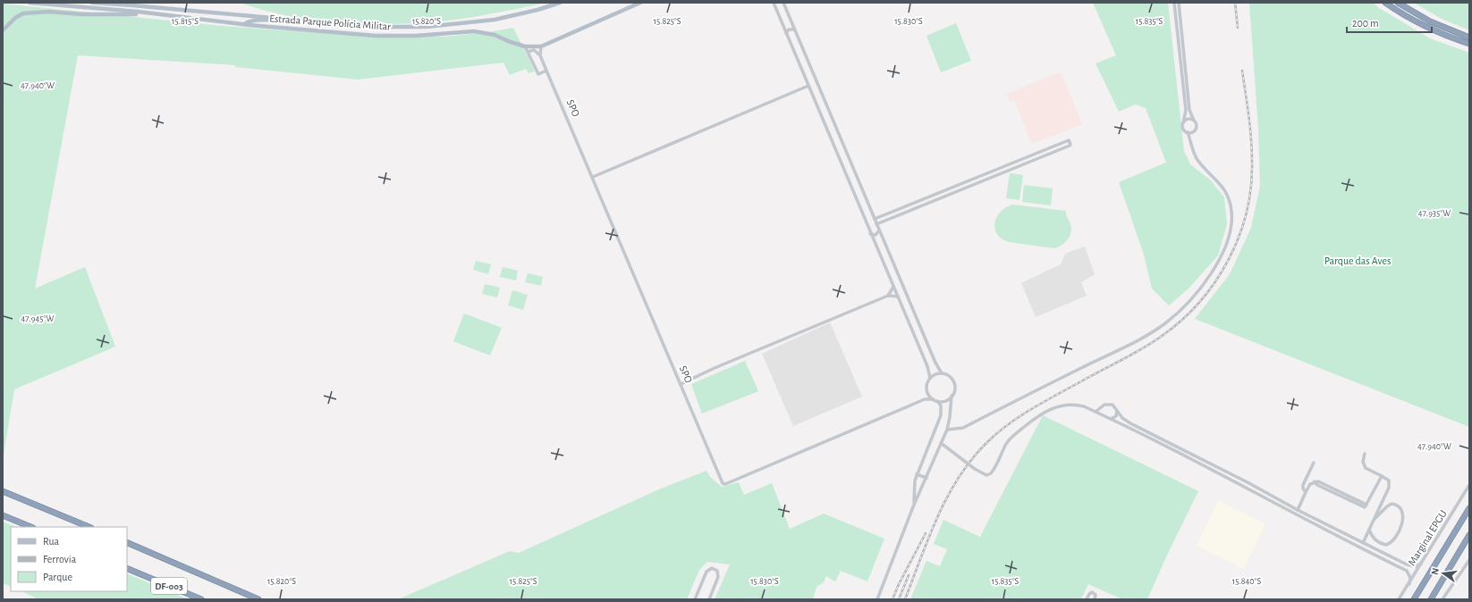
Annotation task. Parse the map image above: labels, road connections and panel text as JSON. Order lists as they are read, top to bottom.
{
  "streets": {
    "highway": ["DF-003"],
    "main road": ["Estrada Parque Polícia Militar"],
    "street": ["SPO", "Marginal EPGU"]
  },
  "crossings": [
    ["Estrada Parque Polícia Militar", "SPO"]
  ],
  "parks": ["Parque das Aves"],
  "legend": ["Rua", "Ferrovia", "Parque"],
  "scale_bar": "200 m",
  "north": "left",
  "coordinates": [
    "15.815°S",
    "15.820°S",
    "15.825°S",
    "15.830°S",
    "15.835°S",
    "47.940°W",
    "47.935°W",
    "47.945°W",
    "15.840°S"
  ]
}
